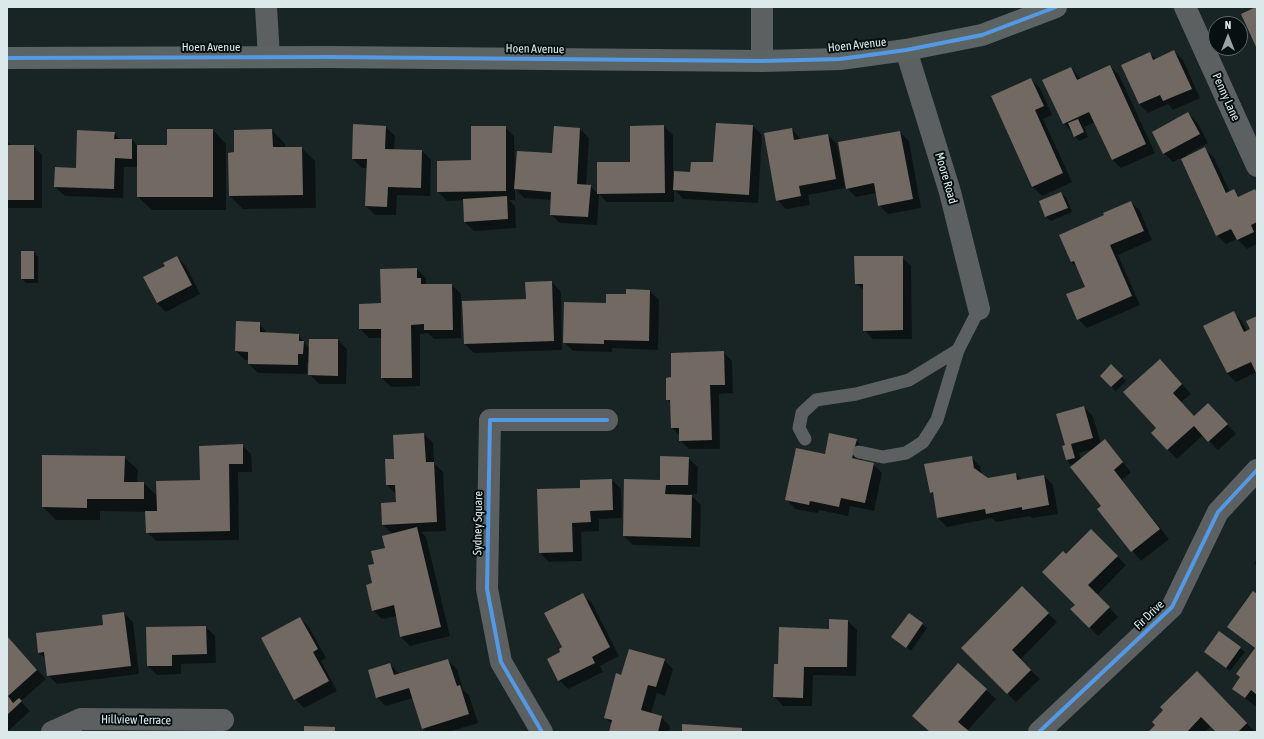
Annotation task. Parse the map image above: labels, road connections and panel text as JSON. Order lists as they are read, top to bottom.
{
  "streets": {
    "street": [
      "Hoen Avenue",
      "Penny Lane",
      "Moore Road",
      "Sydney Square",
      "Fir Drive",
      "Hillview Terrace"
    ]
  },
  "crossings": [
    ["Hoen Avenue", "Moore Road"]
  ],
  "north": "top"
}
